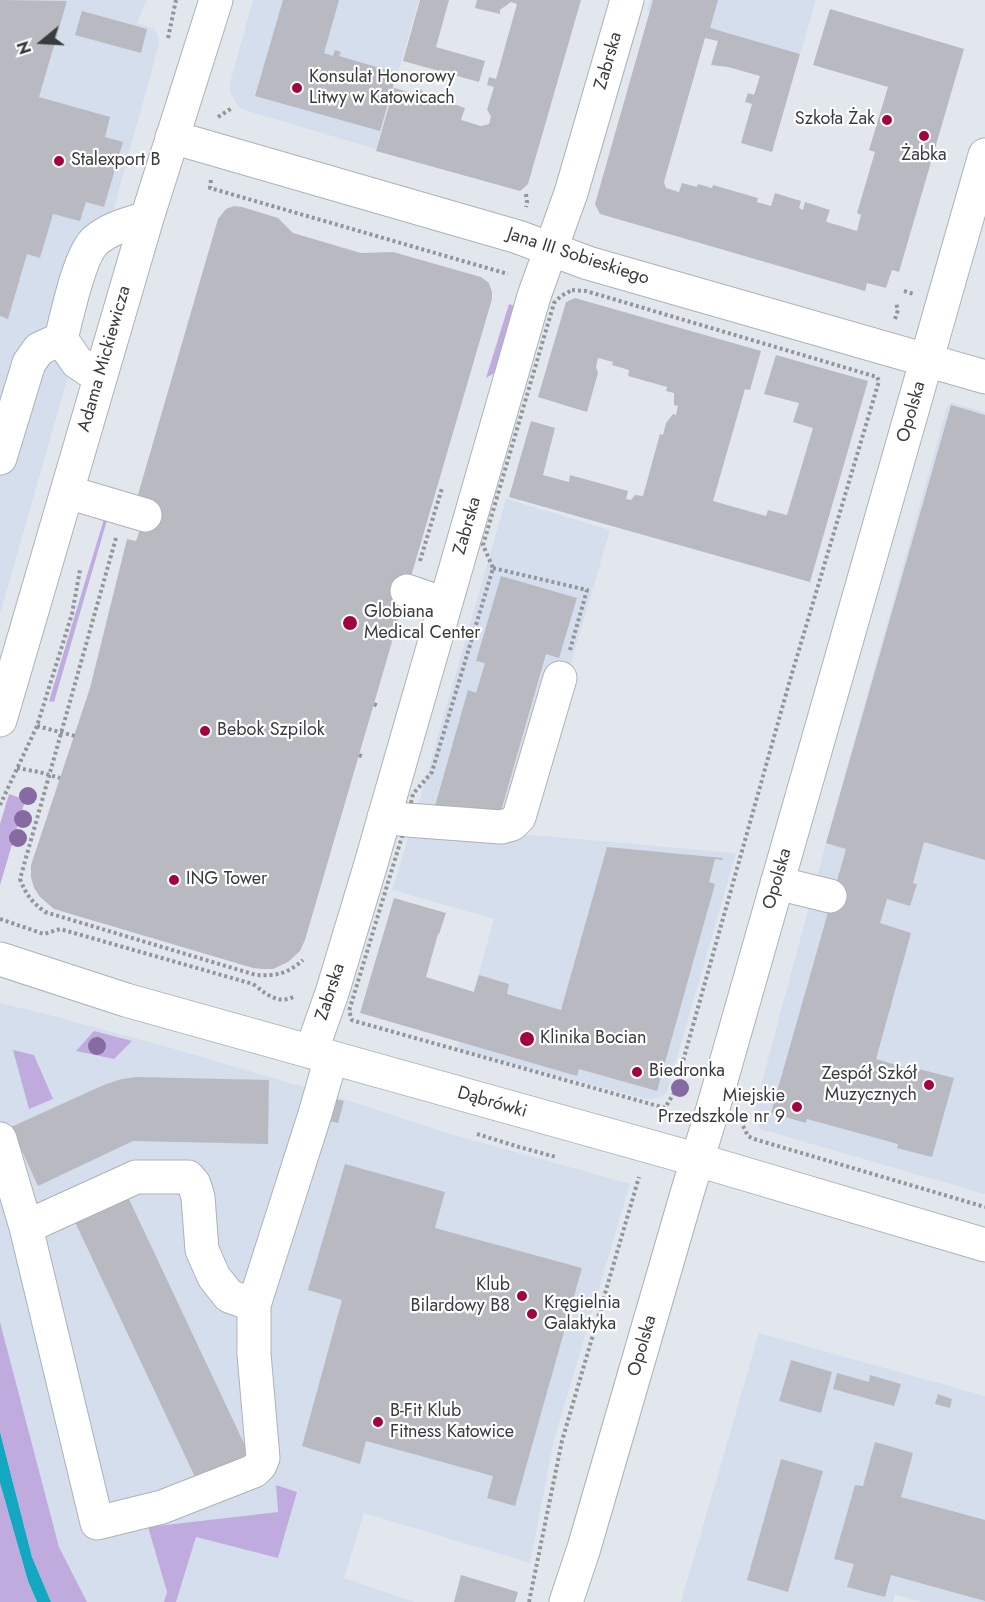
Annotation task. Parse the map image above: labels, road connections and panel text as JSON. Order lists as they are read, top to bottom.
{
  "streets": {
    "street": [
      "Zabrska",
      "Jana III Sobieskiego",
      "Adama Mickiewicza",
      "Opolska",
      "Dąbrówki"
    ]
  },
  "crossings": [
    ["Zabrska", "Jana III Sobieskiego"],
    ["Zabrska", "Dąbrówki"],
    ["Jana III Sobieskiego", "Adama Mickiewicza"],
    ["Jana III Sobieskiego", "Opolska"],
    ["Opolska", "Dąbrówki"]
  ],
  "places": [
    "Konsulat Honorowy Litwy w Katowicach",
    "Szkoła Żak",
    "Żabka",
    "Stalexport B",
    "Globiana Medical Center",
    "Bebok Szpilok",
    "ING Tower",
    "Klinika Bocian",
    "Biedronka",
    "Zespół Szkół Muzycznych",
    "Miejskie Przedszkole nr 9",
    "Klub Bilardowy B8",
    "Kręgielnia Galaktyka",
    "B-Fit Klub Fitness Katowice"
  ],
  "north": "left"
}
